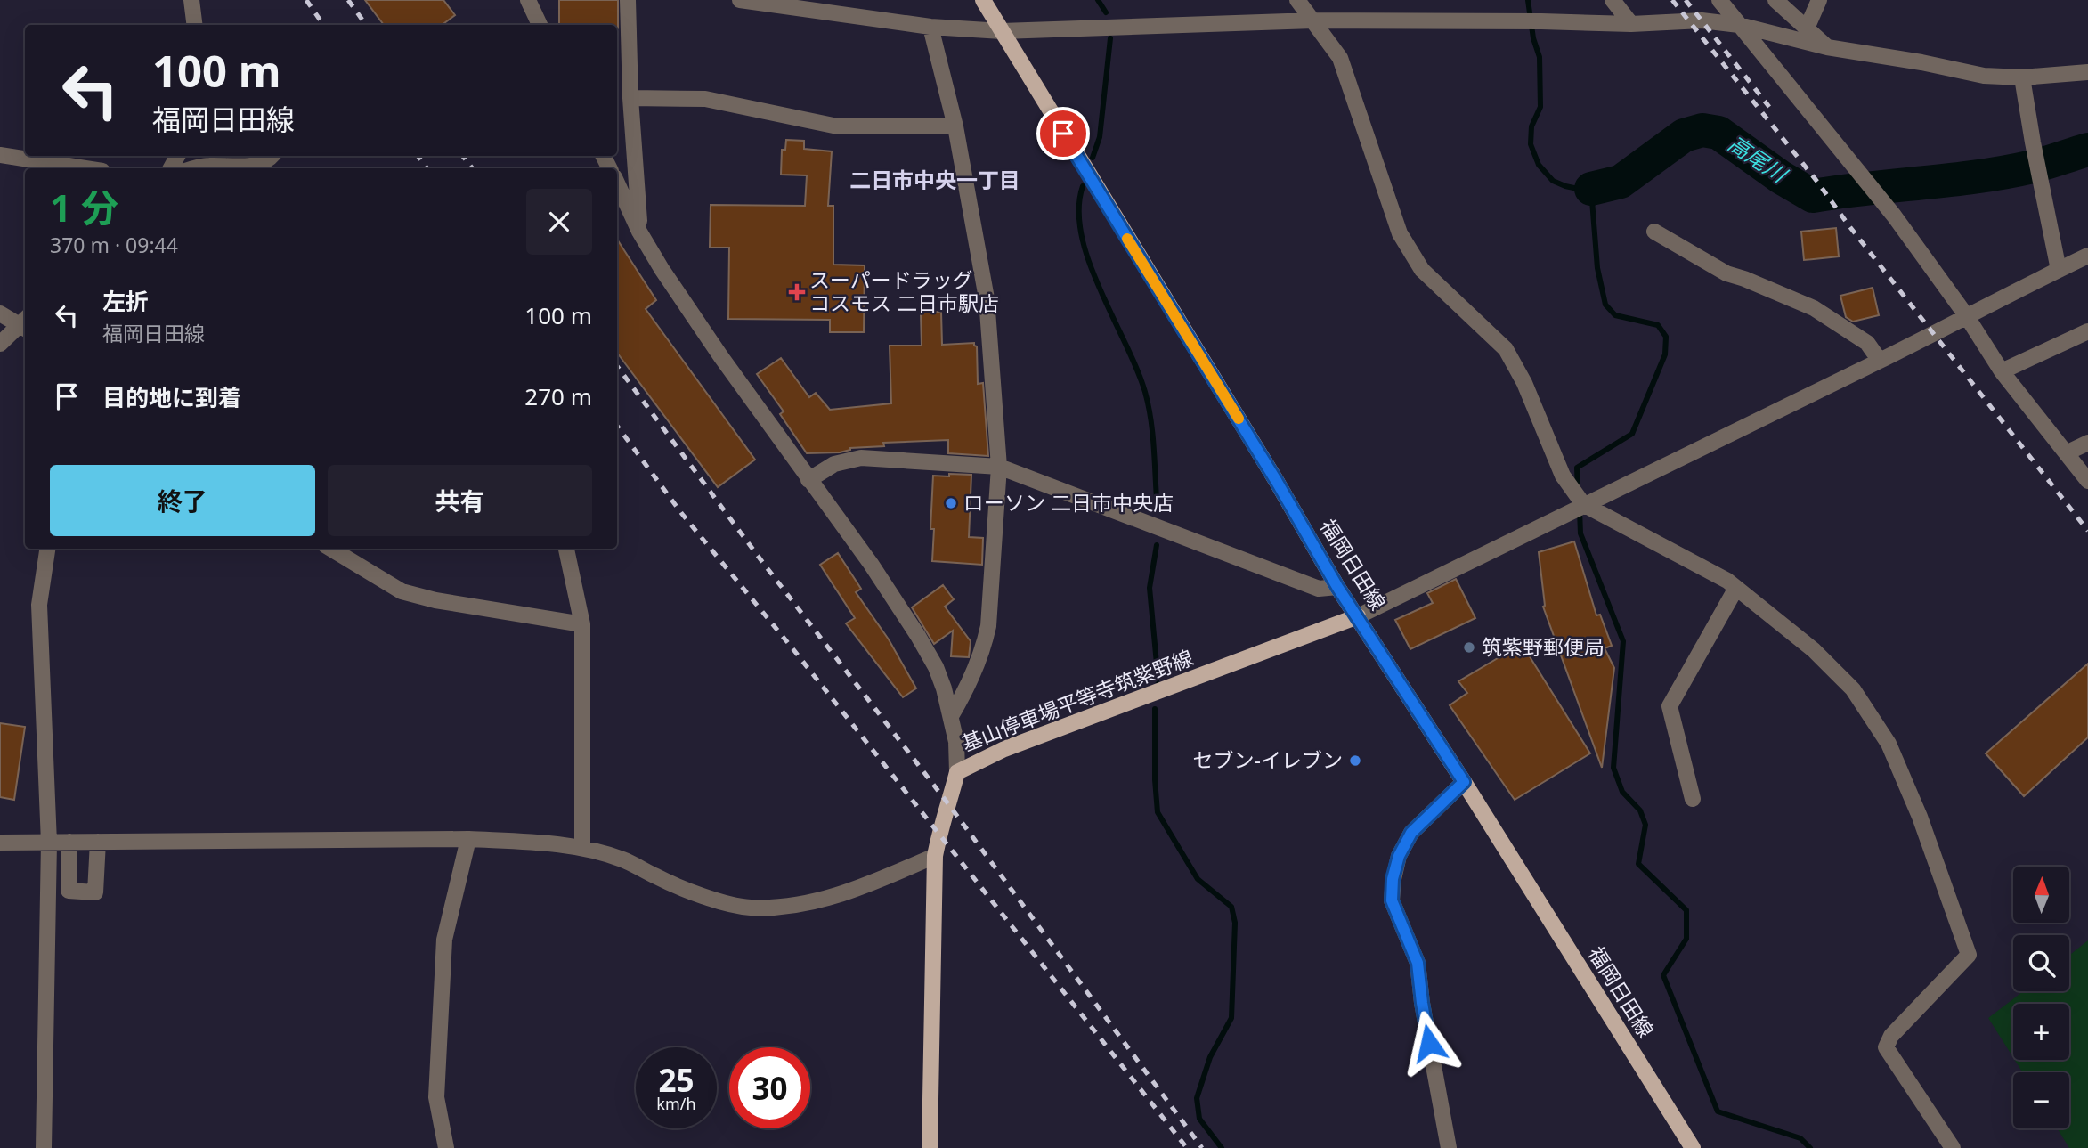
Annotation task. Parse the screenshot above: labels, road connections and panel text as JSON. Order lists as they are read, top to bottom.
{
  "streets": {
    "main road": ["福岡日田線", "基山停車場平等寺筑紫野線"]
  },
  "crossings": [
    ["福岡日田線", "基山停車場平等寺筑紫野線"]
  ],
  "districts": ["二日市中央一丁目"],
  "water": ["高尾川"],
  "places": {
    "health": ["スーパードラッグ コスモス 二日市駅店"],
    "other": ["ローソン 二日市中央店", "筑紫野郵便局", "セブン-イレブン"]
  },
  "north": "top",
  "page": {
    "turn": ["100 m", "福岡日田線"],
    "heading": ["1 分", "370 m · 09:44"],
    "list": [
      {
        "name": "左折",
        "note": "福岡日田線",
        "value": "100 m"
      },
      {
        "name": "目的地に到着",
        "value": "270 m"
      }
    ],
    "buttons": ["終了", "共有"],
    "map_buttons": ["+", "−"],
    "speed": "25 km/h",
    "limit": "30"
  }
}
